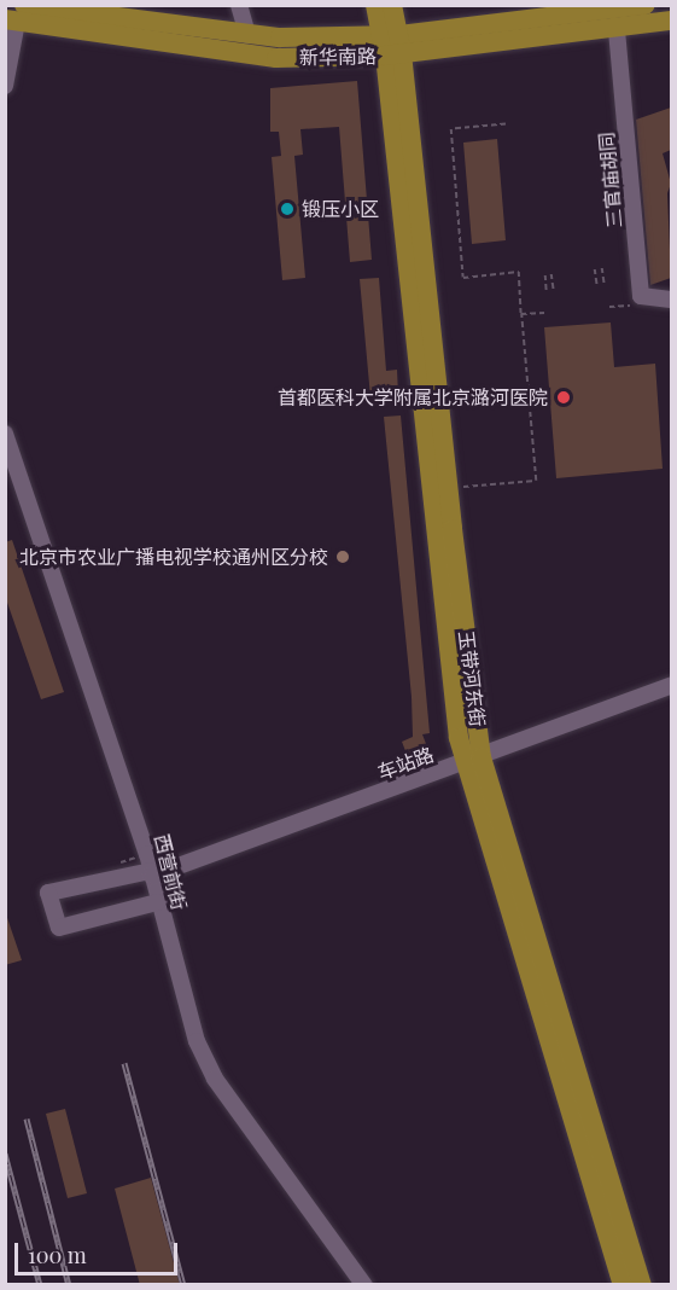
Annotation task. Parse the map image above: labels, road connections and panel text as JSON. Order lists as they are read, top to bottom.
{
  "streets": {
    "main road": ["新华南路", "玉带河东街"],
    "street": ["三官庙胡同", "车站路", "西营前街"]
  },
  "crossings": [
    ["新华南路", "三官庙胡同"],
    ["新华南路", "玉带河东街"],
    ["玉带河东街", "车站路"],
    ["车站路", "西营前街"]
  ],
  "places": ["锻压小区", "首都医科大学附属北京潞河医院", "北京市农业广播电视学校通州区分校"],
  "scale_bar": "100 m"
}
